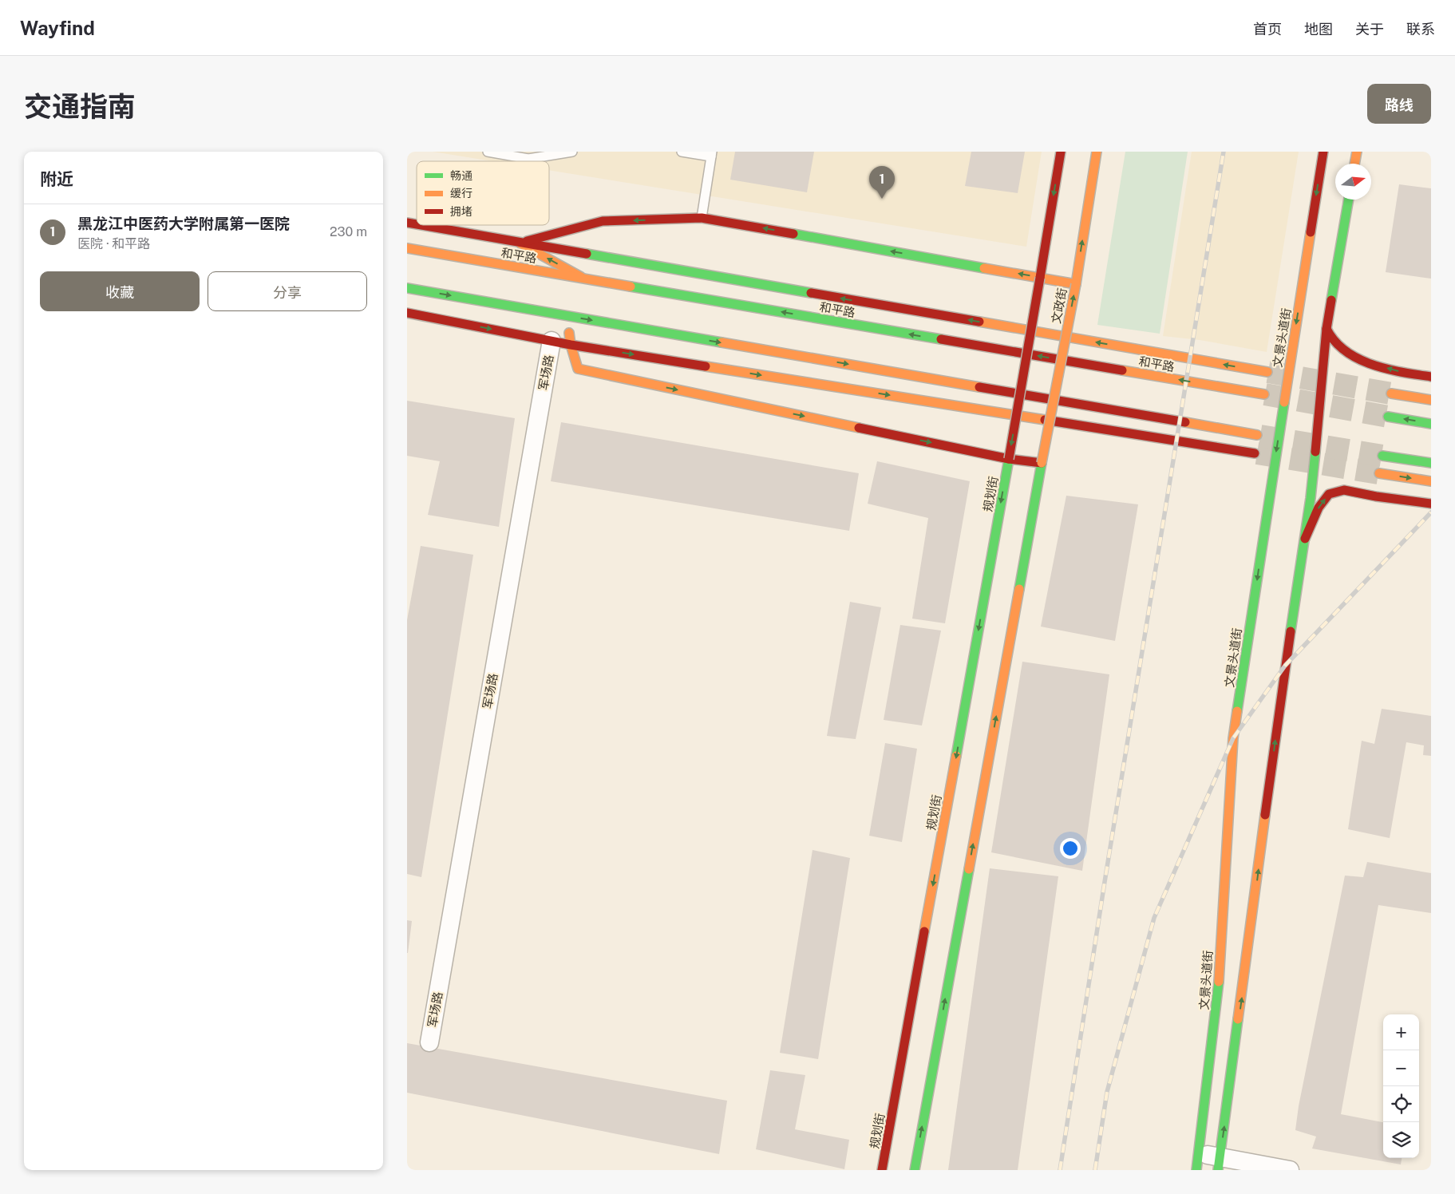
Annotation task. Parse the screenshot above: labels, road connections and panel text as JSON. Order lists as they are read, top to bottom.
{
  "streets": {
    "main road": [
      "和平路",
      "文政街",
      "文景头道街",
      "规划街"
    ],
    "street": ["军场路"]
  },
  "crossings": [
    ["文政街", "规划街"]
  ],
  "legend": ["畅通", "缓行", "拥堵"],
  "north": "right",
  "page": {
    "header": "Wayfind",
    "nav": [
      "首页",
      "地图",
      "关于",
      "联系"
    ],
    "title": "交通指南",
    "buttons": [
      "路线",
      ["收藏", "分享"]
    ],
    "heading": "附近",
    "pins": "1",
    "list": [
      {
        "mark": "1",
        "name": "黑龙江中医药大学附属第一医院",
        "note": "医院 · 和平路",
        "value": "230 m"
      }
    ],
    "map_buttons": ["+", "−"]
  }
}
